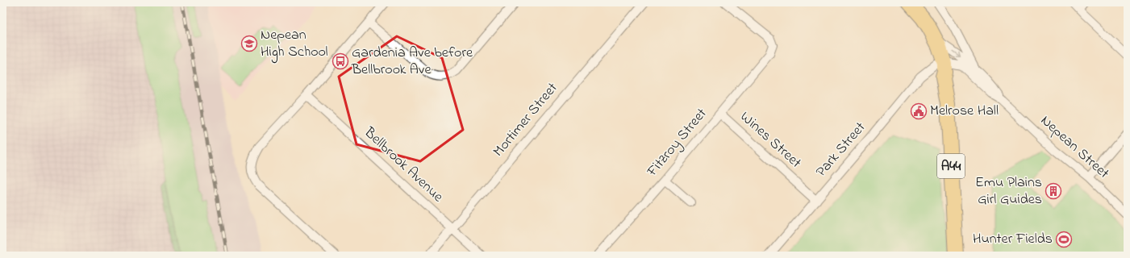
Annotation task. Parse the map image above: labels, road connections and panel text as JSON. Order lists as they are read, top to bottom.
{
  "streets": {
    "highway": ["A44"],
    "street": [
      "Mortimer Street",
      "Wines Street",
      "Fitzroy Street",
      "Nepean Street",
      "Park Street",
      "Bellbrook Avenue"
    ]
  },
  "crossings": [
    ["Mortimer Street", "Bellbrook Avenue"],
    ["Wines Street", "Fitzroy Street"],
    ["Wines Street", "Park Street"],
    ["Nepean Street", "Park Street"],
    ["Nepean Street", "A44"],
    ["Park Street", "A44"]
  ],
  "places": {
    "school or university": ["Nepean High School"],
    "bus stop": ["Gardenia Ave before Bellbrook Ave"],
    "public building": ["Melrose Hall"],
    "building": ["Emu Plains Girl Guides"],
    "sports": ["Hunter Fields"]
  }
}
